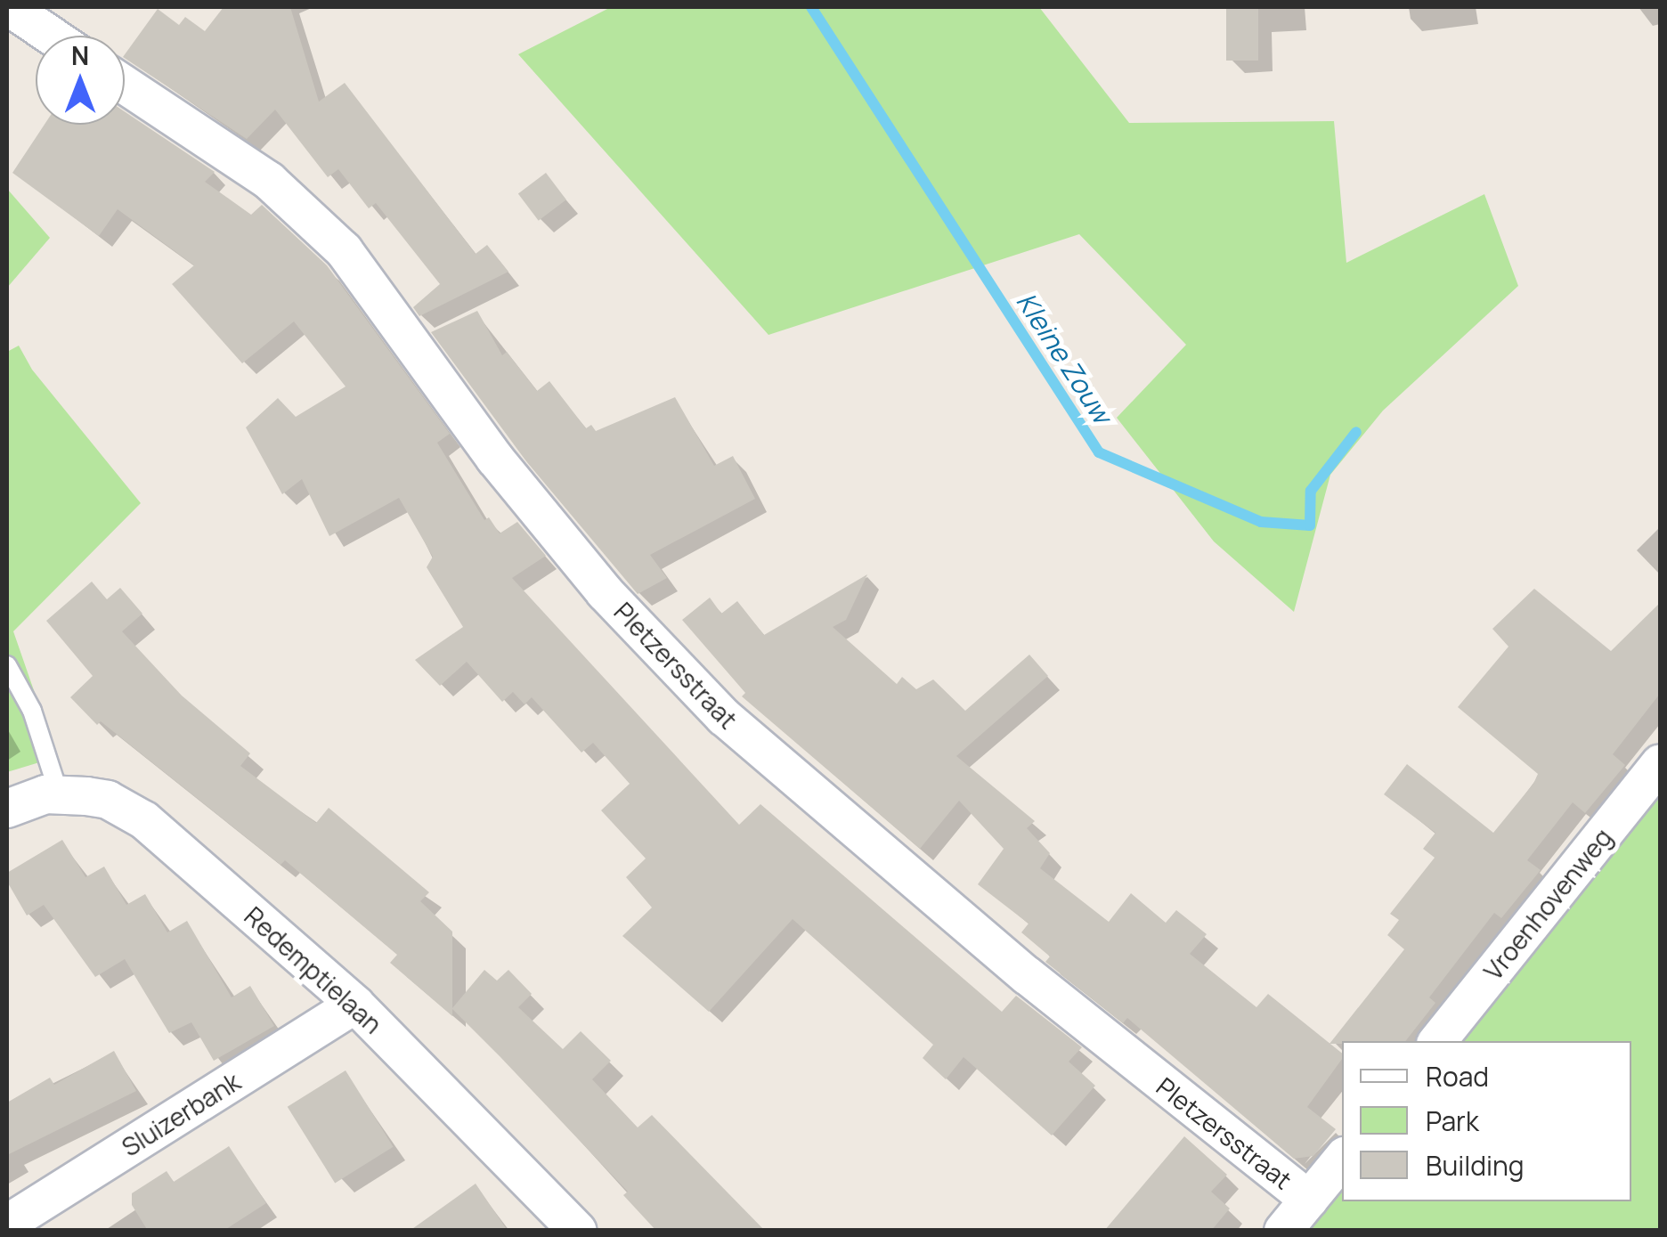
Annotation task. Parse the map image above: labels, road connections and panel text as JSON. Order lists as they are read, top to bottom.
{
  "streets": {
    "street": [
      "Pletzersstraat",
      "Vroenhovenweg",
      "Redemptielaan",
      "Sluizerbank"
    ]
  },
  "crossings": [
    ["Redemptielaan", "Sluizerbank"]
  ],
  "water": ["Kleine Zouw"],
  "legend": ["Road", "Park", "Building"],
  "north": "top"
}
